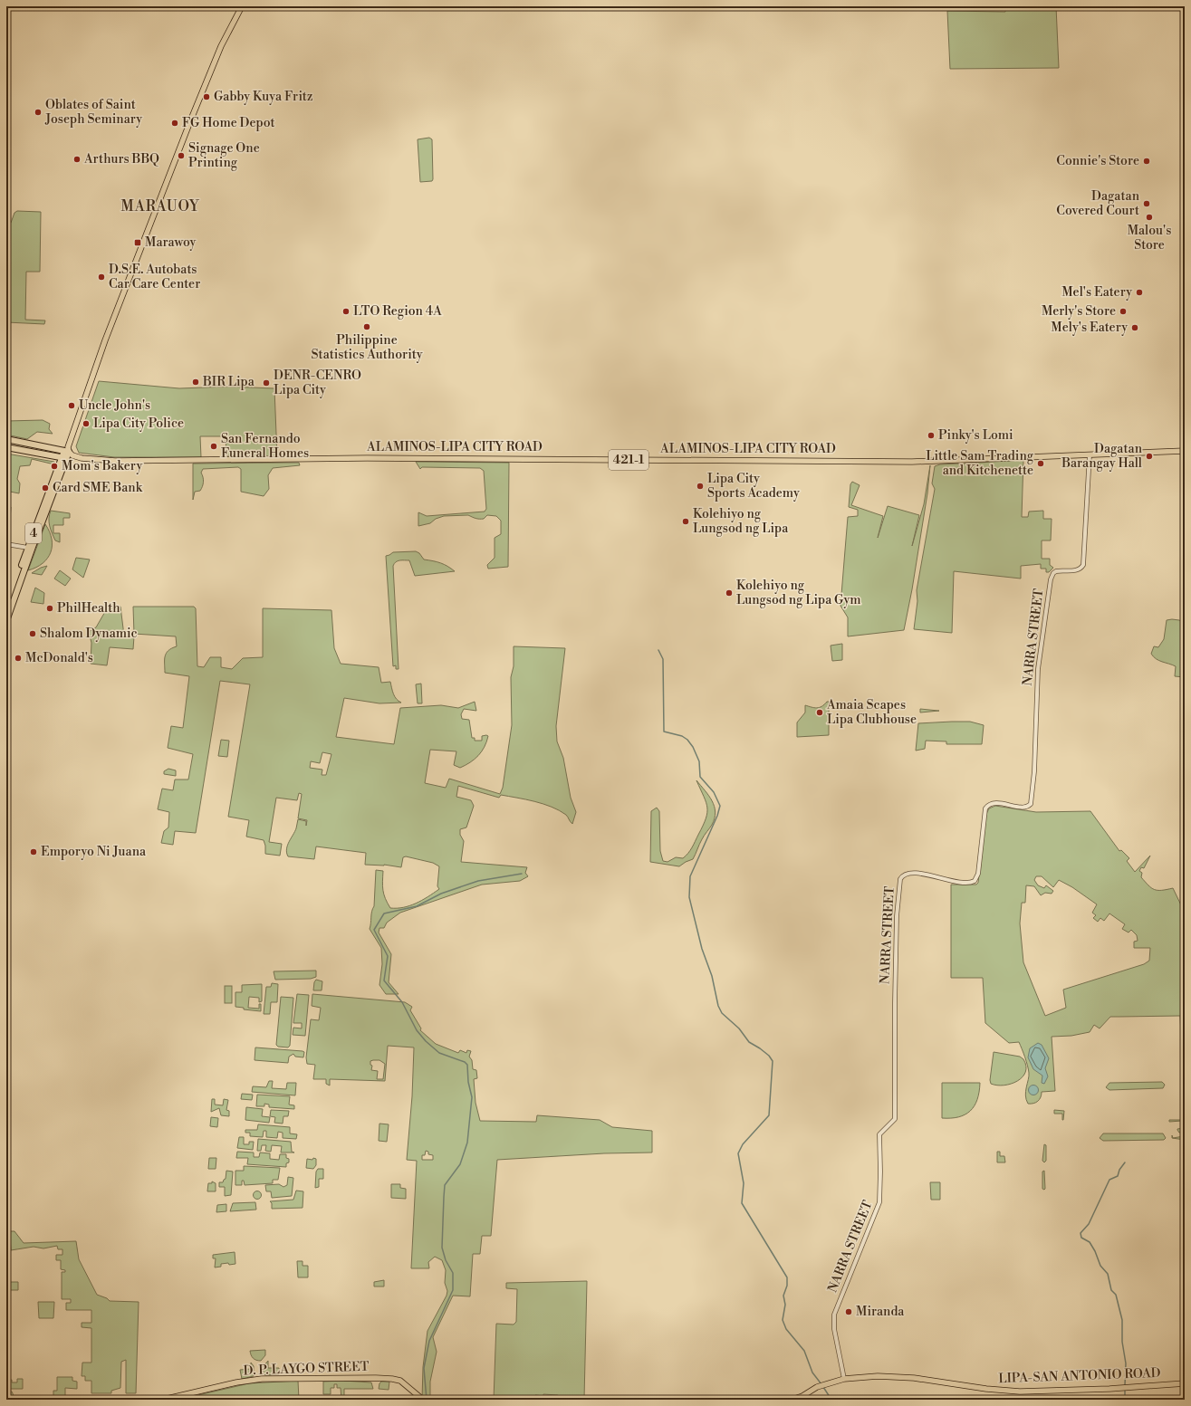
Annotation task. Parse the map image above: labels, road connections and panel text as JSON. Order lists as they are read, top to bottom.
{
  "streets": {
    "highway": ["4"],
    "main road": [
      "ALAMINOS-LIPA CITY ROAD",
      "421-1",
      "D. P. LAYGO STREET",
      "LIPA-SAN ANTONIO ROAD"
    ],
    "street": ["NARRA STREET"]
  },
  "crossings": [
    ["ALAMINOS-LIPA CITY ROAD", "4"],
    ["ALAMINOS-LIPA CITY ROAD", "NARRA STREET"],
    ["NARRA STREET", "LIPA-SAN ANTONIO ROAD"]
  ],
  "districts": ["MARAUOY"],
  "places": {
    "other": [
      "Gabby Kuya Fritz",
      "Oblates of Saint Joseph Seminary",
      "FG Home Depot",
      "Signage One Printing",
      "Arthurs BBQ",
      "Connie's Store",
      "Dagatan Covered Court",
      "Malou's Store",
      "D.S.E. Autobats Car Care Center",
      "Mel's Eatery",
      "LTO Region 4A",
      "Merly's Store",
      "Philippine Statistics Authority",
      "Mely's Eatery",
      "BIR Lipa",
      "DENR-CENRO Lipa City",
      "Uncle John's",
      "Lipa City Police",
      "Pinky's Lomi",
      "San Fernando Funeral Homes",
      "Dagatan Barangay Hall",
      "Little Sam Trading and Kitchenette",
      "Mom's Bakery",
      "Lipa City Sports Academy",
      "Card SME Bank",
      "Kolehiyo ng Lungsod ng Lipa",
      "Kolehiyo ng Lungsod ng Lipa Gym",
      "PhilHealth",
      "Shalom Dynamic",
      "McDonald's",
      "Amaia Scapes Lipa Clubhouse",
      "Emporyo Ni Juana",
      "Miranda"
    ],
    "transit": ["Marawoy"]
  }
}
